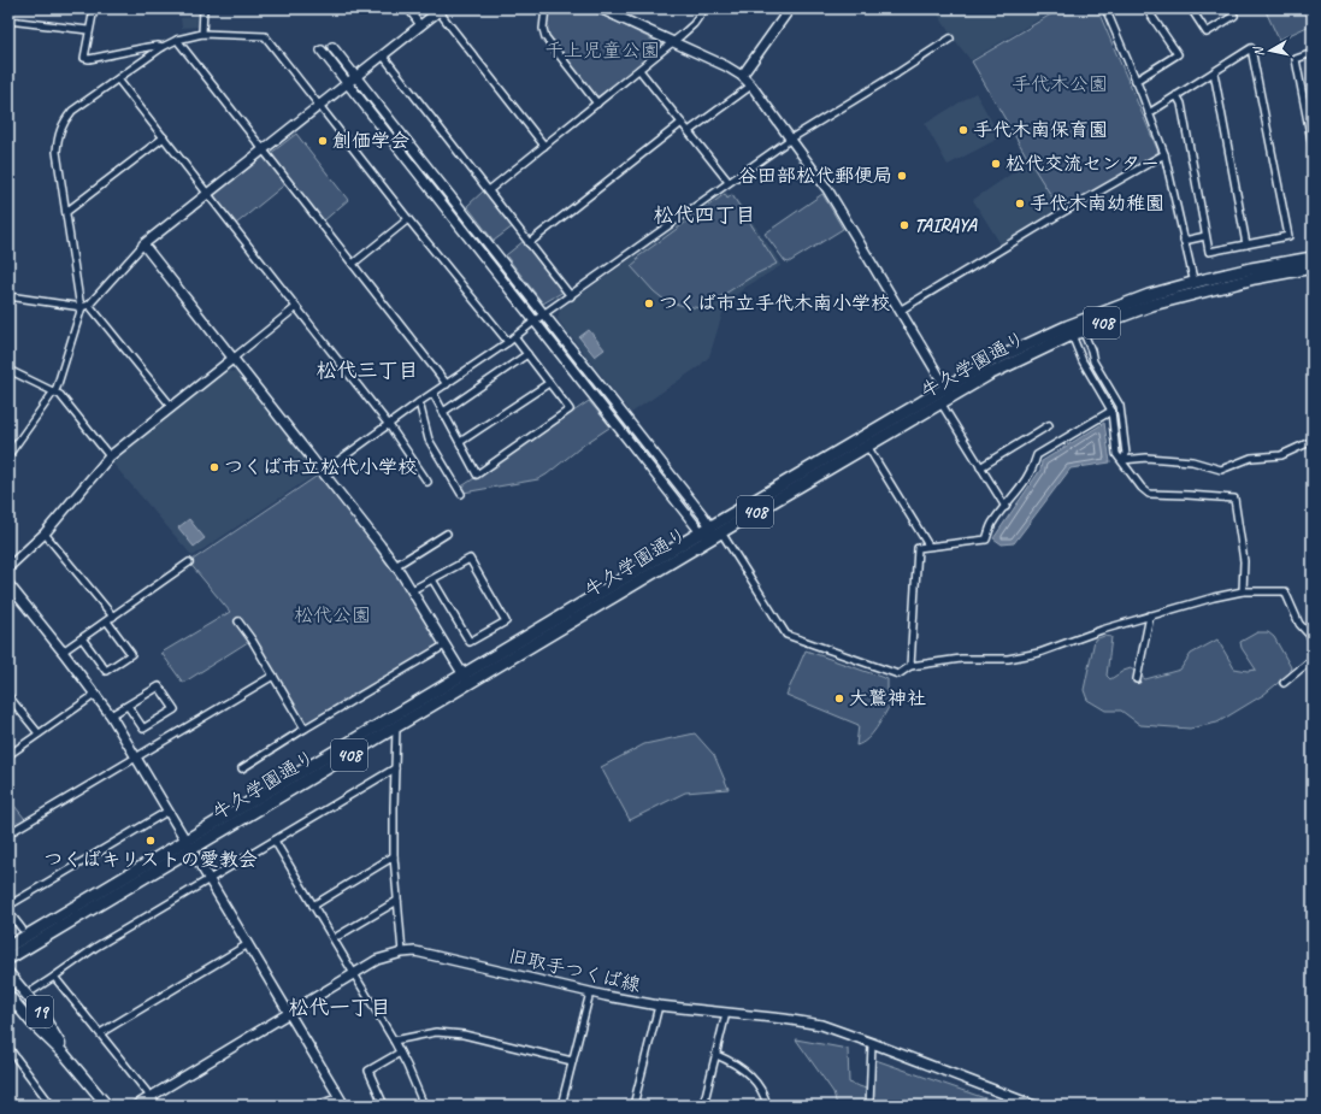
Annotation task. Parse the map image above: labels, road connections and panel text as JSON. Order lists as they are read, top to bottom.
{
  "streets": {
    "highway": ["408", "牛久学園通り"],
    "main road": ["19"],
    "street": ["旧取手つくば線"]
  },
  "districts": ["松代四丁目", "松代三丁目", "松代一丁目"],
  "parks": ["千上児童公園", "手代木公園", "松代公園"],
  "places": [
    "手代木南保育園",
    "創価学会",
    "松代交流センター",
    "谷田部松代郵便局",
    "手代木南幼稚園",
    "TAIRAYA",
    "つくば市立手代木南小学校",
    "つくば市立松代小学校",
    "大鷲神社",
    "つくばキリストの愛教会"
  ],
  "north": "left"
}
